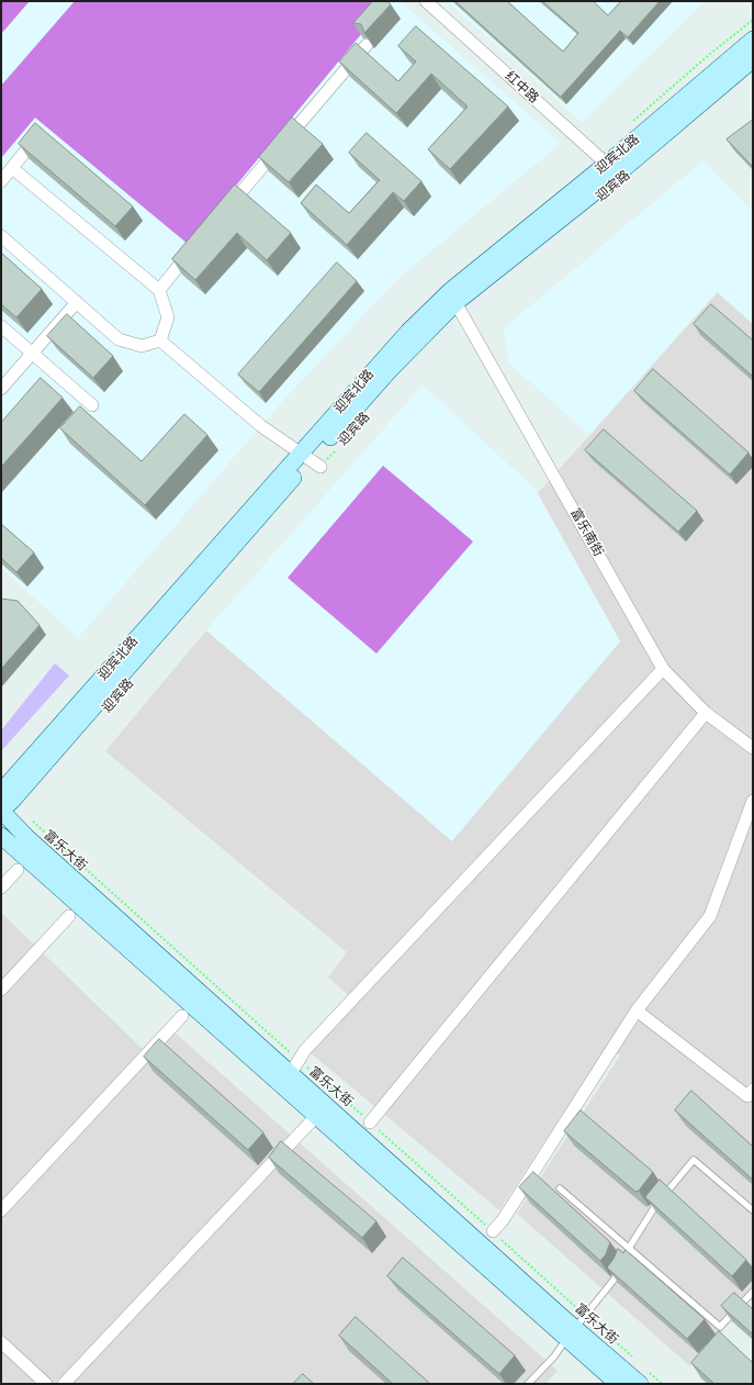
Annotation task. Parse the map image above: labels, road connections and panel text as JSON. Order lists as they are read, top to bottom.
{
  "streets": {
    "main road": ["迎宾北路", "富乐大街"],
    "street": ["红中路", "富乐南街"],
    "path": ["迎宾路"]
  },
  "crossings": [
    ["红中路", "迎宾北路"],
    ["迎宾北路", "迎宾路"],
    ["迎宾北路", "富乐南街"],
    ["迎宾北路", "富乐大街"]
  ]
}
